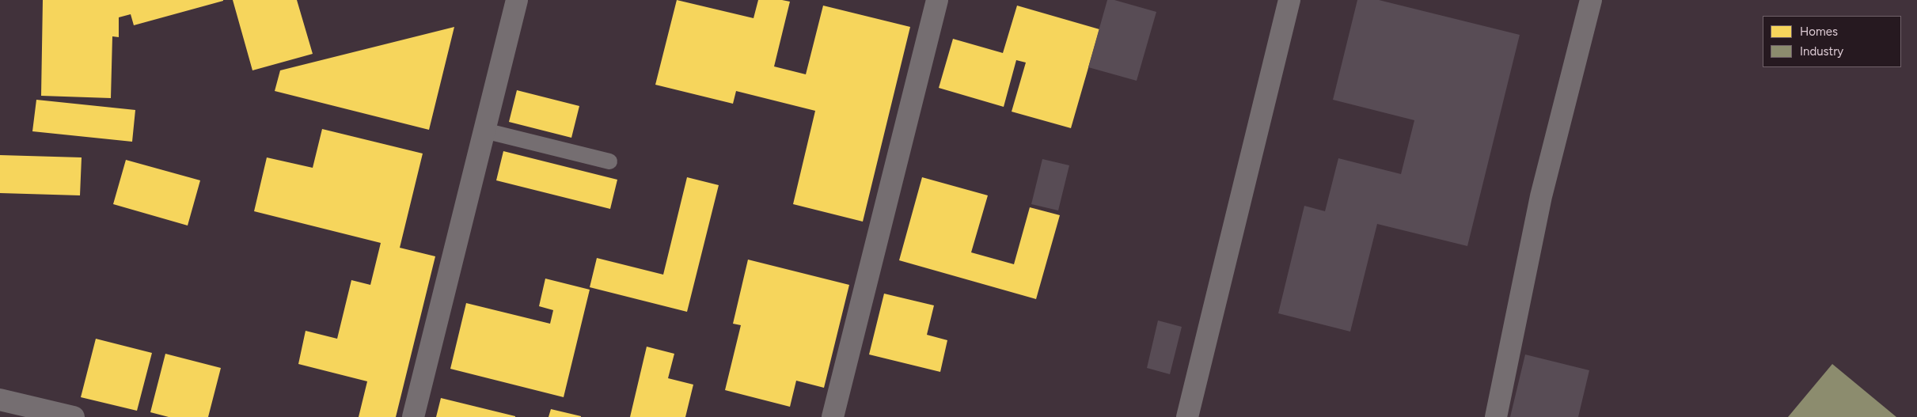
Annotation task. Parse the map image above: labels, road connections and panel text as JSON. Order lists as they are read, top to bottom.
{
  "legend": ["Homes", "Industry"]
}
